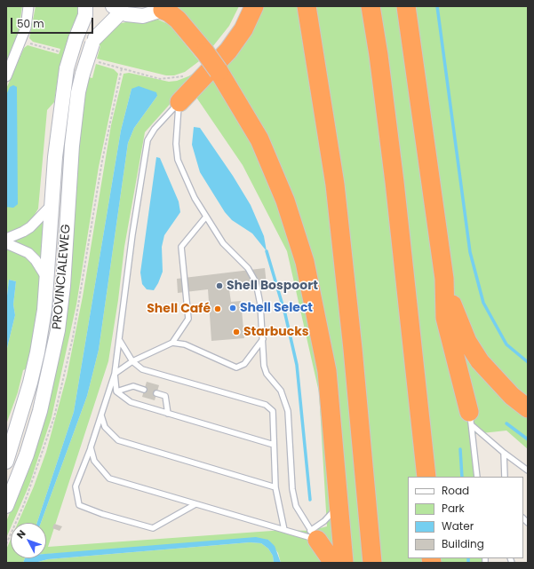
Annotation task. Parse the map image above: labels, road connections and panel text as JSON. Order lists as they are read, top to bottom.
{
  "streets": {
    "main road": ["PROVINCIALEWEG"]
  },
  "places": [
    "Shell Bospoort",
    "Shell Select",
    "Shell Café",
    "Starbucks"
  ],
  "legend": [
    "Road",
    "Park",
    "Water",
    "Building"
  ],
  "scale_bar": "50 m",
  "north": "top left"
}
